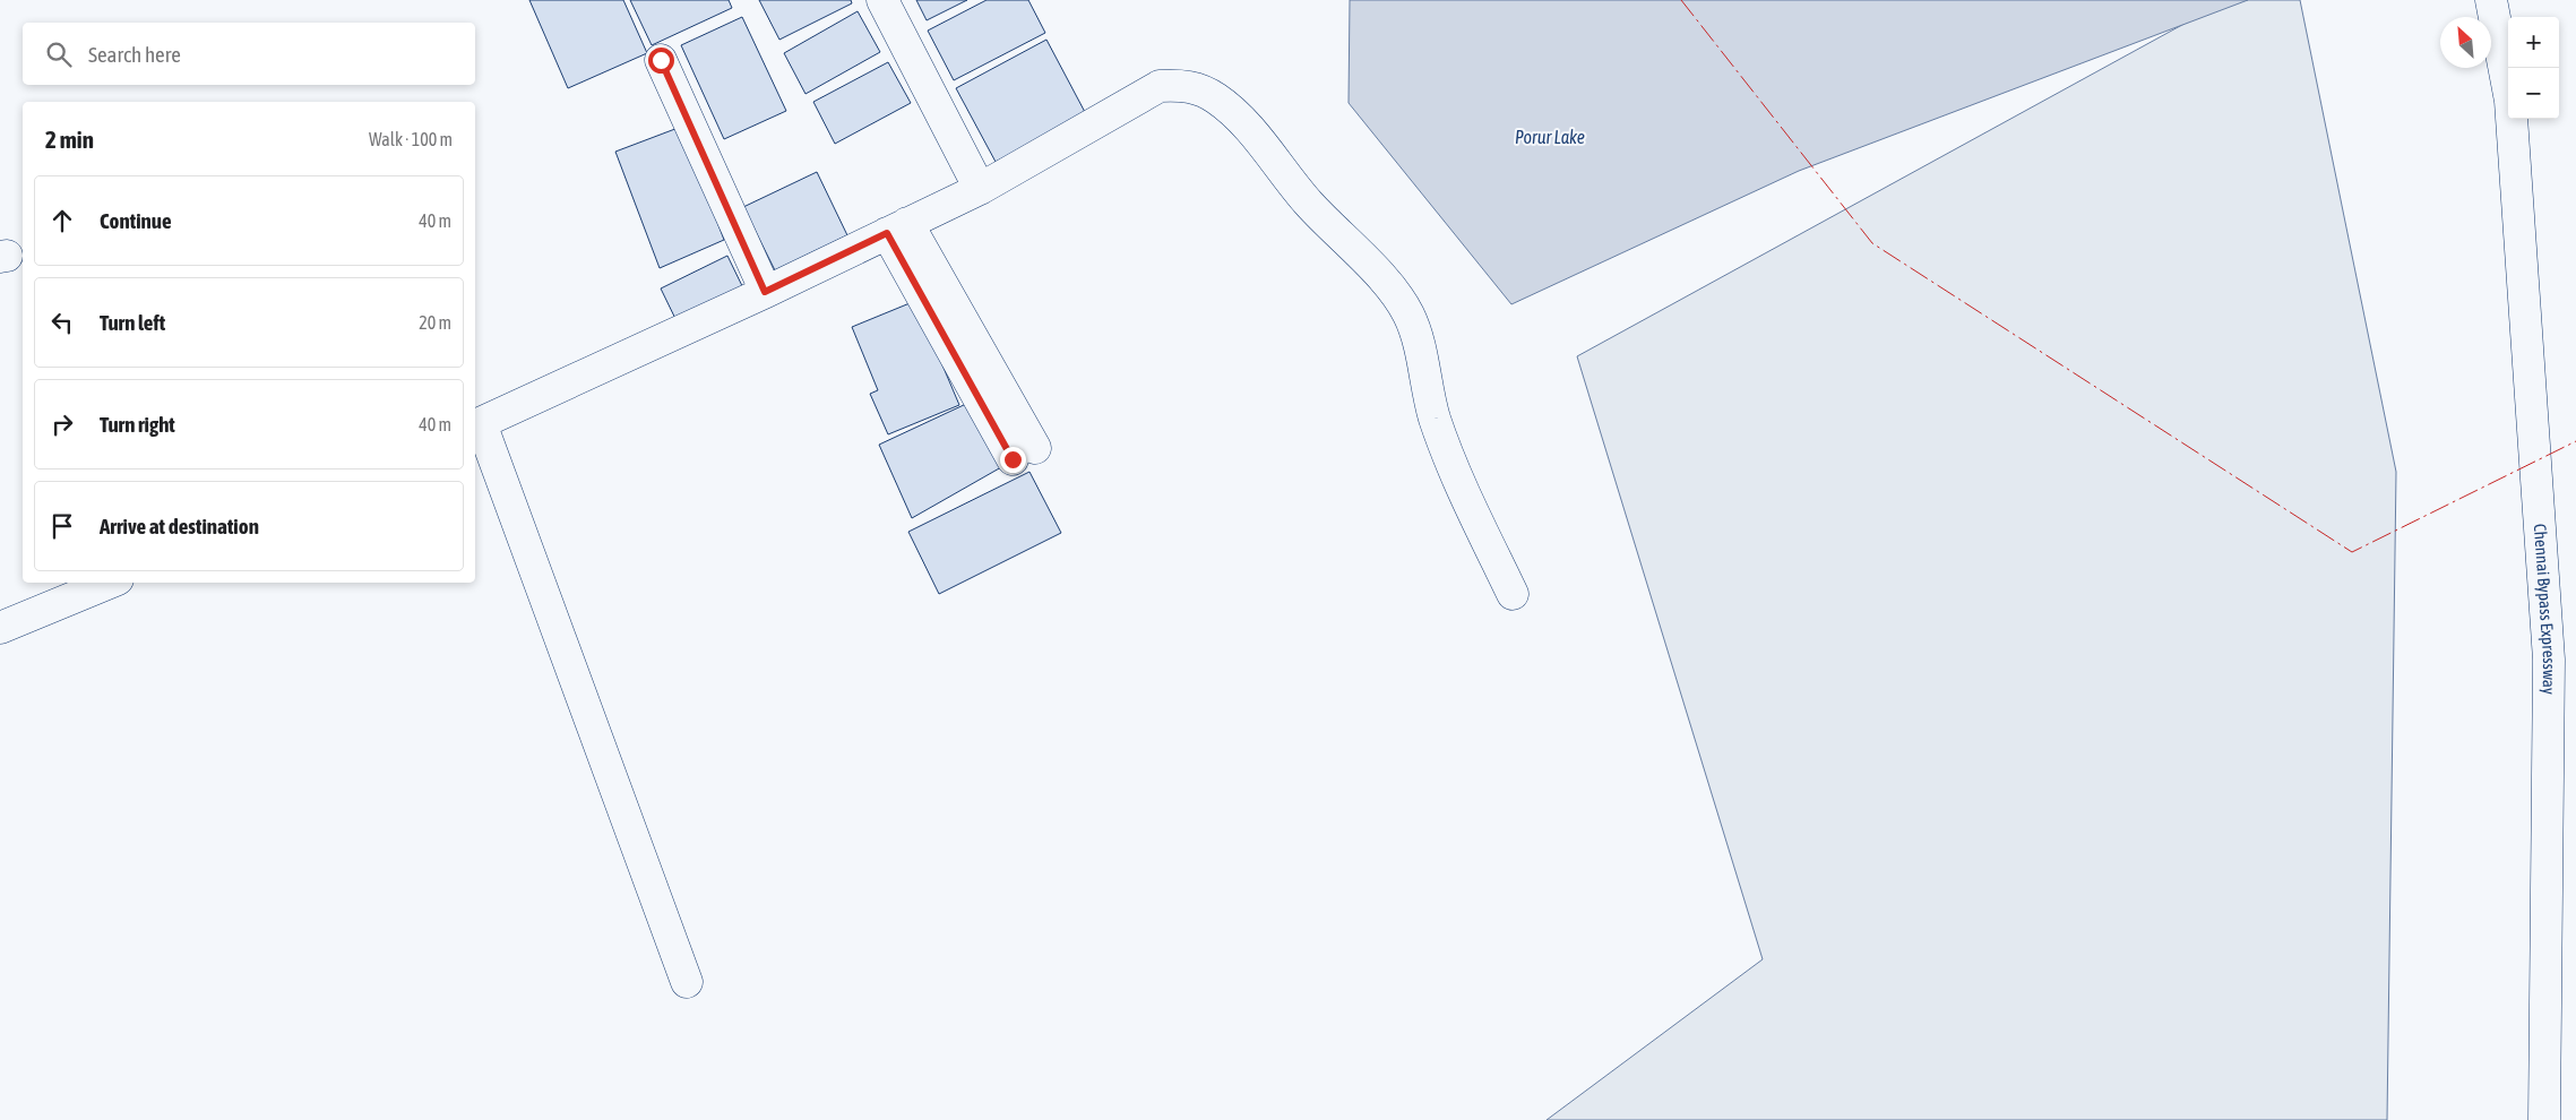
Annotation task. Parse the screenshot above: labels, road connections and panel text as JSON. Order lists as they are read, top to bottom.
{
  "streets": {
    "main road": ["Chennai Bypass Expressway"]
  },
  "water": ["Porur Lake"],
  "north": "top left",
  "page": {
    "map_buttons": ["+", "−"],
    "search": "Search here",
    "heading": ["2 min", "Walk · 100 m"],
    "list": [
      ["Continue", "40 m"],
      ["Turn left", "20 m"],
      ["Turn right", "40 m"],
      "Arrive at destination"
    ]
  }
}
